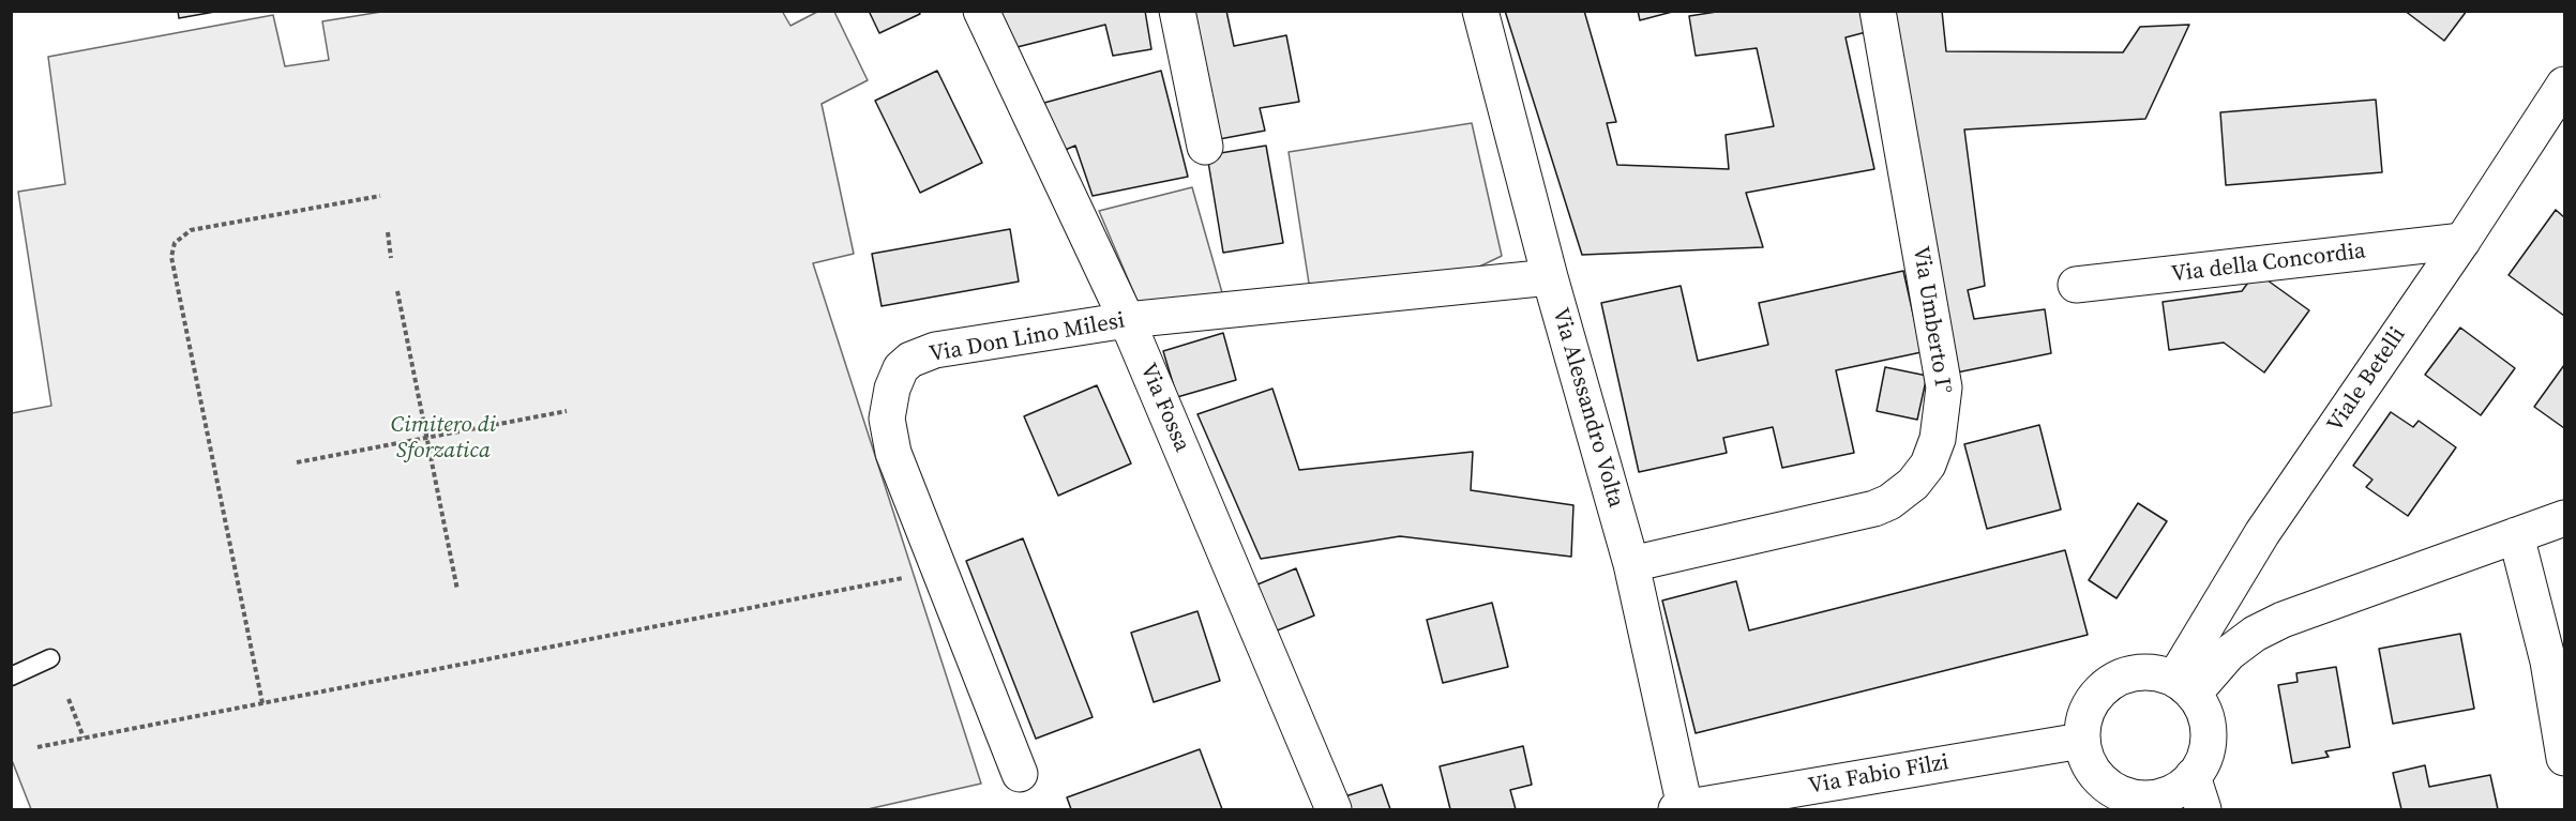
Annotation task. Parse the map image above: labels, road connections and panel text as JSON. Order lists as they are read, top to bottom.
{
  "streets": {
    "street": [
      "Via della Concordia",
      "Via Umberto I°",
      "Via Don Lino Milesi",
      "Viale Betelli",
      "Via Fossa",
      "Via Alessandro Volta",
      "Via Fabio Filzi"
    ]
  },
  "crossings": [
    ["Via della Concordia", "Viale Betelli"],
    ["Via Umberto I°", "Via Alessandro Volta"],
    ["Via Don Lino Milesi", "Via Fossa"],
    ["Via Don Lino Milesi", "Via Alessandro Volta"],
    ["Viale Betelli", "Via Fabio Filzi"],
    ["Via Alessandro Volta", "Via Fabio Filzi"]
  ],
  "parks": ["Cimitero di Sforzatica"]
}
